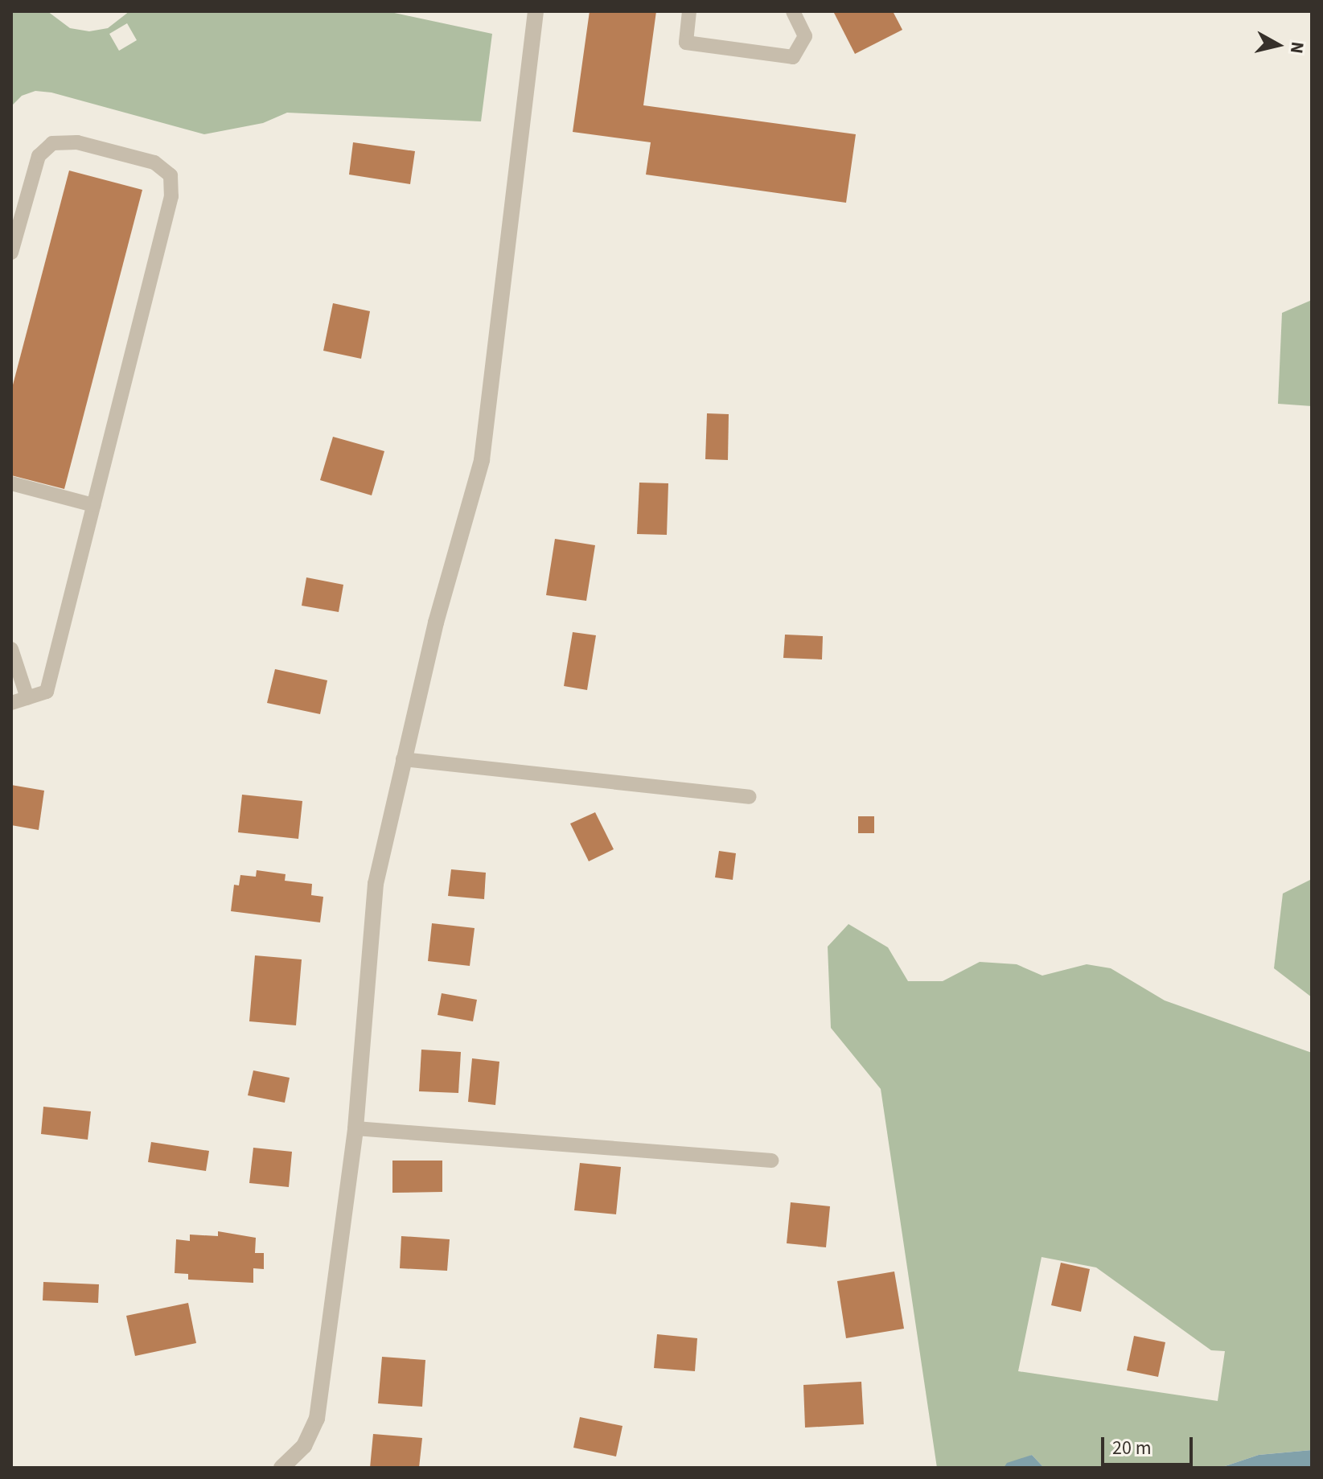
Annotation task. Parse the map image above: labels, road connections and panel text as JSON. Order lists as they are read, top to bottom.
{
  "scale_bar": "20 m",
  "north": "right"
}
